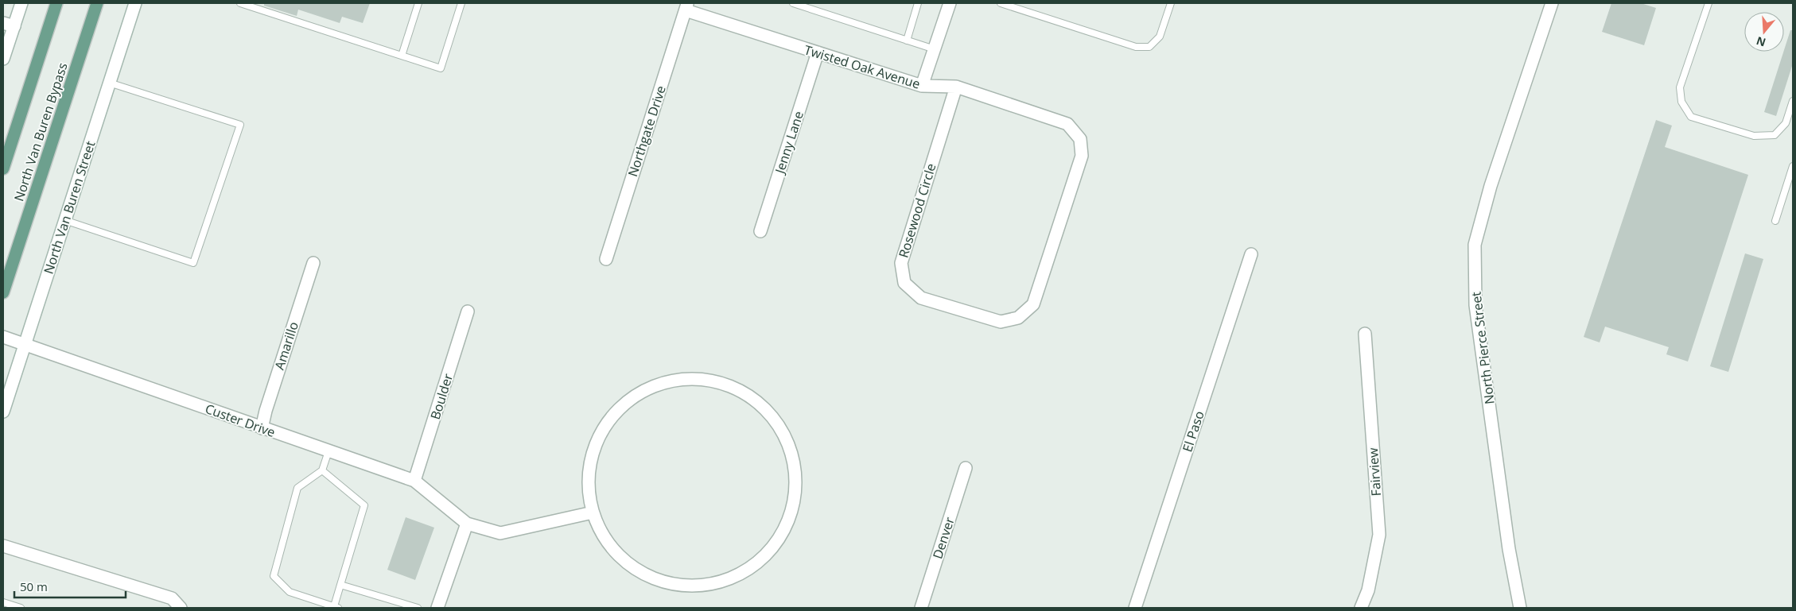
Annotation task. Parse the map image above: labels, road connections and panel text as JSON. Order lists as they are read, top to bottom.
{
  "streets": {
    "main road": ["North Van Buren Bypass"],
    "street": [
      "Twisted Oak Avenue",
      "Northgate Drive",
      "Jenny Lane",
      "North Van Buren Street",
      "Rosewood Circle",
      "Amarillo",
      "North Pierce Street",
      "Boulder",
      "Custer Drive",
      "El Paso",
      "Fairview",
      "Denver"
    ]
  },
  "crossings": [
    ["Twisted Oak Avenue", "Northgate Drive"],
    ["Twisted Oak Avenue", "Jenny Lane"],
    ["Twisted Oak Avenue", "Rosewood Circle"],
    ["North Van Buren Street", "Custer Drive"],
    ["Amarillo", "Custer Drive"],
    ["Boulder", "Custer Drive"]
  ],
  "scale_bar": "50 m",
  "north": "bottom"
}
